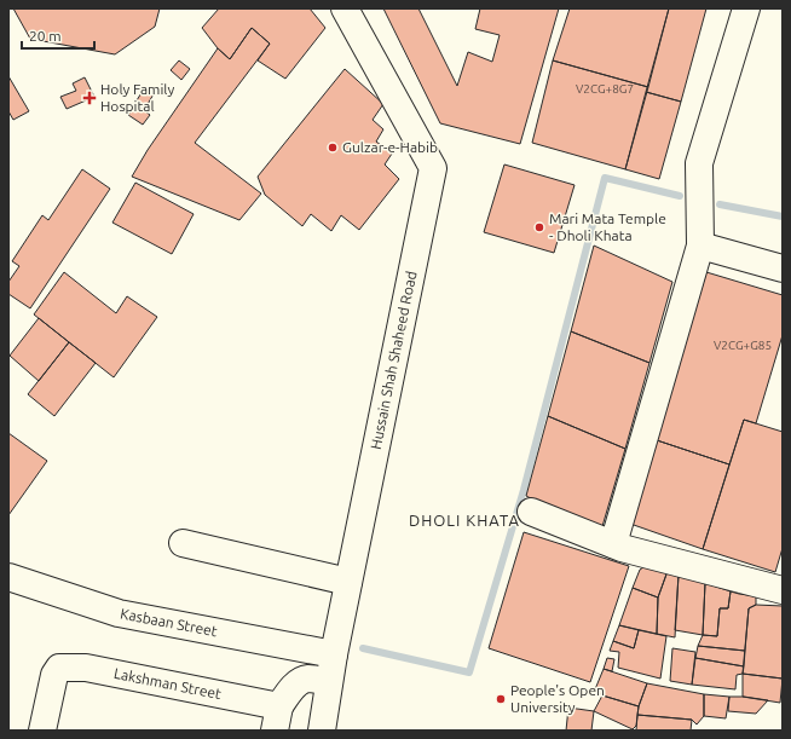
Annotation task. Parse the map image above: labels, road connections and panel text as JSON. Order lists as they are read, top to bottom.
{
  "streets": {
    "street": ["Hussain Shah Shaheed Road", "Kasbaan Street", "Lakshman Street"]
  },
  "crossings": [
    ["Hussain Shah Shaheed Road", "Kasbaan Street"],
    ["Hussain Shah Shaheed Road", "Lakshman Street"]
  ],
  "districts": ["DHOLI KHATA"],
  "places": {
    "health": ["Holy Family Hospital"],
    "other": ["Gulzar-e-Habib", "Mari Mata Temple - Dholi Khata", "People's Open University"]
  },
  "house_numbers": ["V2CG+8G7", "V2CG+G85"],
  "scale_bar": "20 m"
}
